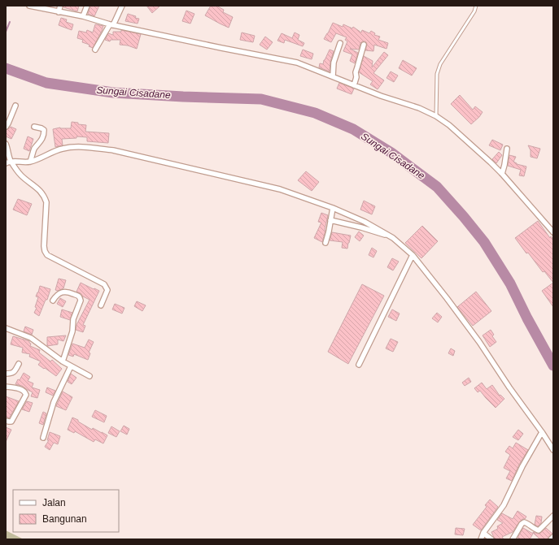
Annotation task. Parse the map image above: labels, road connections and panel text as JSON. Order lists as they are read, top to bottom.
{
  "water": ["Sungai Cisadane"],
  "legend": ["Jalan", "Bangunan"]
}
